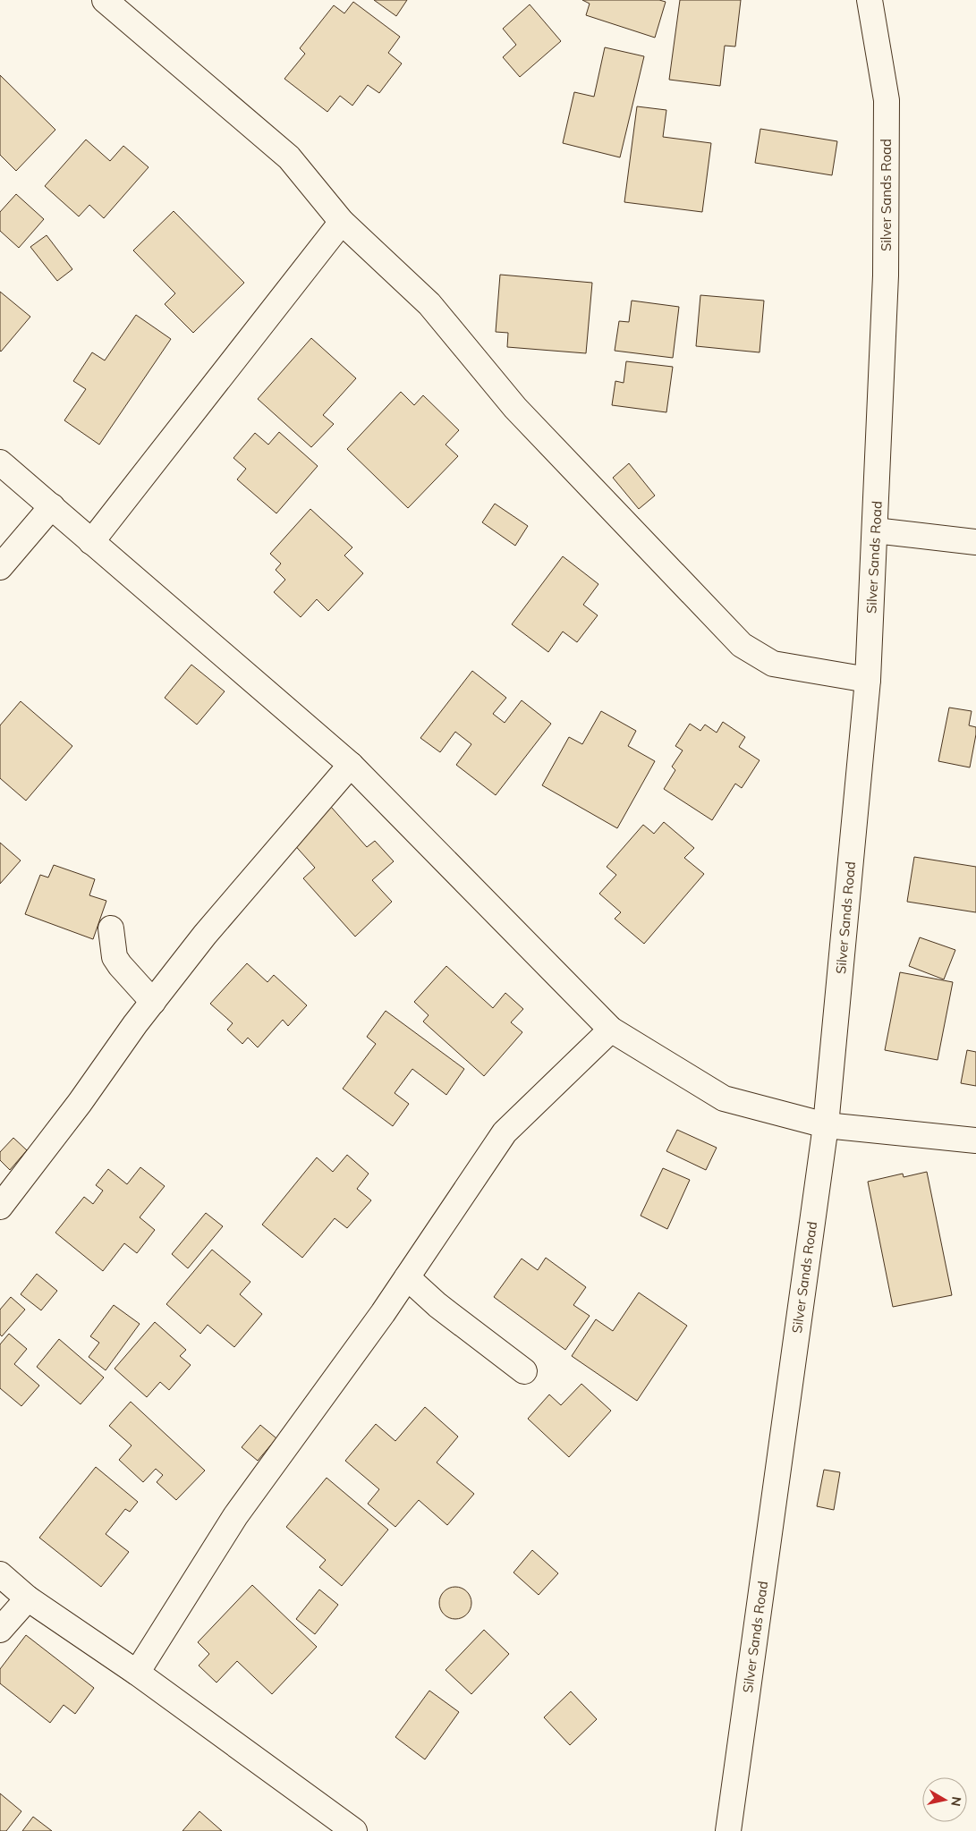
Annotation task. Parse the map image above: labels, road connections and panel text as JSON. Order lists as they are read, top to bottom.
{
  "streets": {
    "street": ["Silver Sands Road"]
  },
  "north": "right"
}
